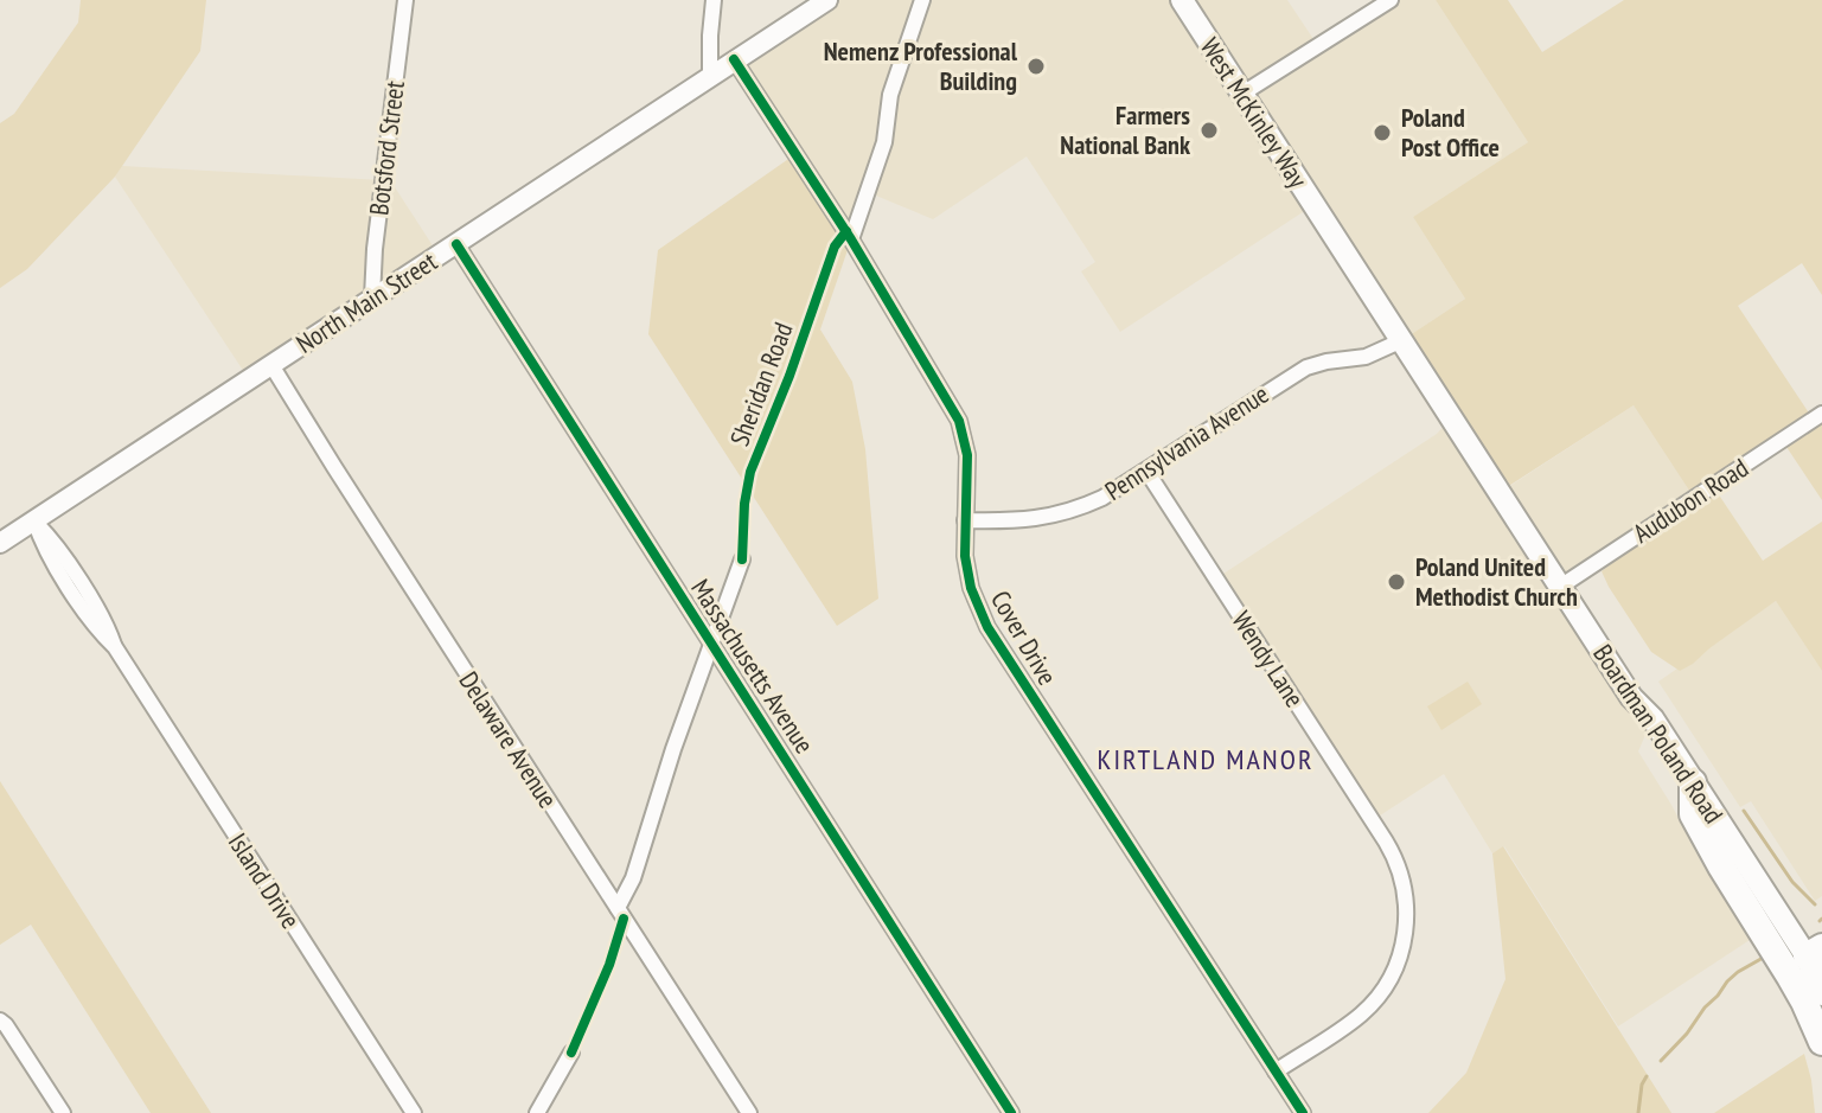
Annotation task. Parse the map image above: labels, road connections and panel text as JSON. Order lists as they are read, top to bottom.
{
  "streets": {
    "main road": ["West McKinley Way", "North Main Street", "Boardman Poland Road"],
    "street": [
      "Botsford Street",
      "Pennsylvania Avenue",
      "Audubon Road",
      "Cover Drive",
      "Wendy Lane",
      "Massachusetts Avenue",
      "Delaware Avenue",
      "Island Drive"
    ],
    "cycle path": ["Sheridan Road"]
  },
  "crossings": [
    ["West McKinley Way", "Boardman Poland Road"],
    ["Botsford Street", "North Main Street"],
    ["North Main Street", "Cover Drive"],
    ["North Main Street", "Massachusetts Avenue"],
    ["North Main Street", "Delaware Avenue"],
    ["North Main Street", "Island Drive"],
    ["Pennsylvania Avenue", "Cover Drive"],
    ["Pennsylvania Avenue", "Wendy Lane"],
    ["Pennsylvania Avenue", "Boardman Poland Road"],
    ["Audubon Road", "Boardman Poland Road"],
    ["Cover Drive", "Wendy Lane"]
  ],
  "districts": ["KIRTLAND MANOR"],
  "places": [
    "Nemenz Professional Building",
    "Farmers National Bank",
    "Poland Post Office",
    "Poland United Methodist Church"
  ]
}
